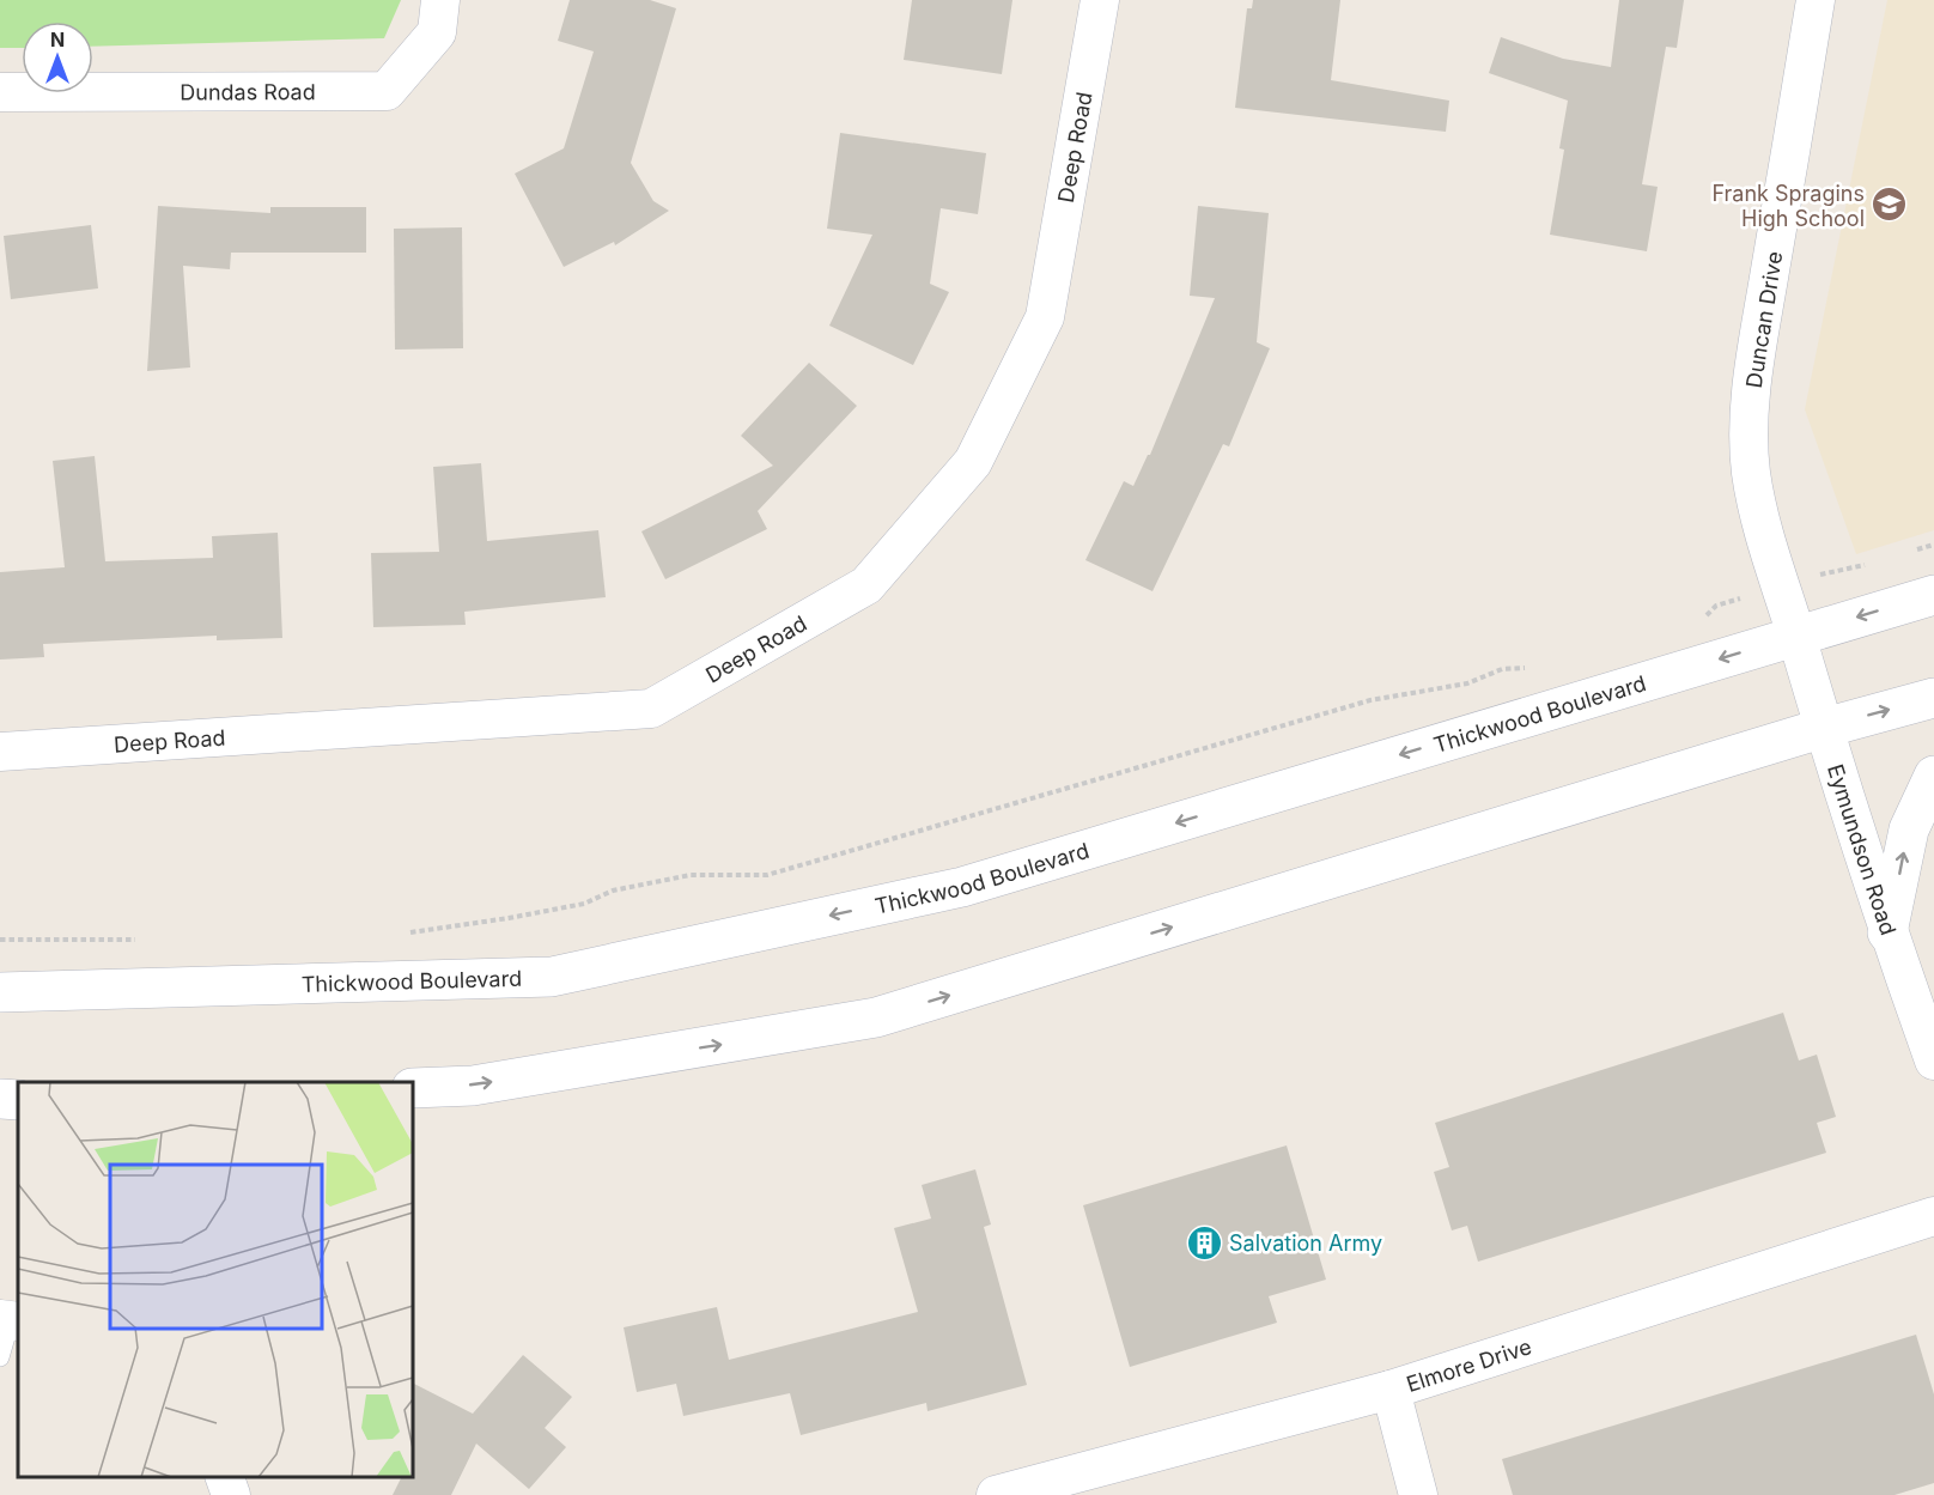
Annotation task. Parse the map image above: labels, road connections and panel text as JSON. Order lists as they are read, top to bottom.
{
  "streets": {
    "main road": ["Thickwood Boulevard"],
    "street": [
      "Dundas Road",
      "Deep Road",
      "Duncan Drive",
      "Eymundson Road",
      "Elmore Drive"
    ]
  },
  "crossings": [
    ["Duncan Drive", "Thickwood Boulevard"],
    ["Duncan Drive", "Eymundson Road"],
    ["Thickwood Boulevard", "Eymundson Road"]
  ],
  "places": {
    "school or university": ["Frank Spragins High School"],
    "building": ["Salvation Army"]
  },
  "north": "top"
}
